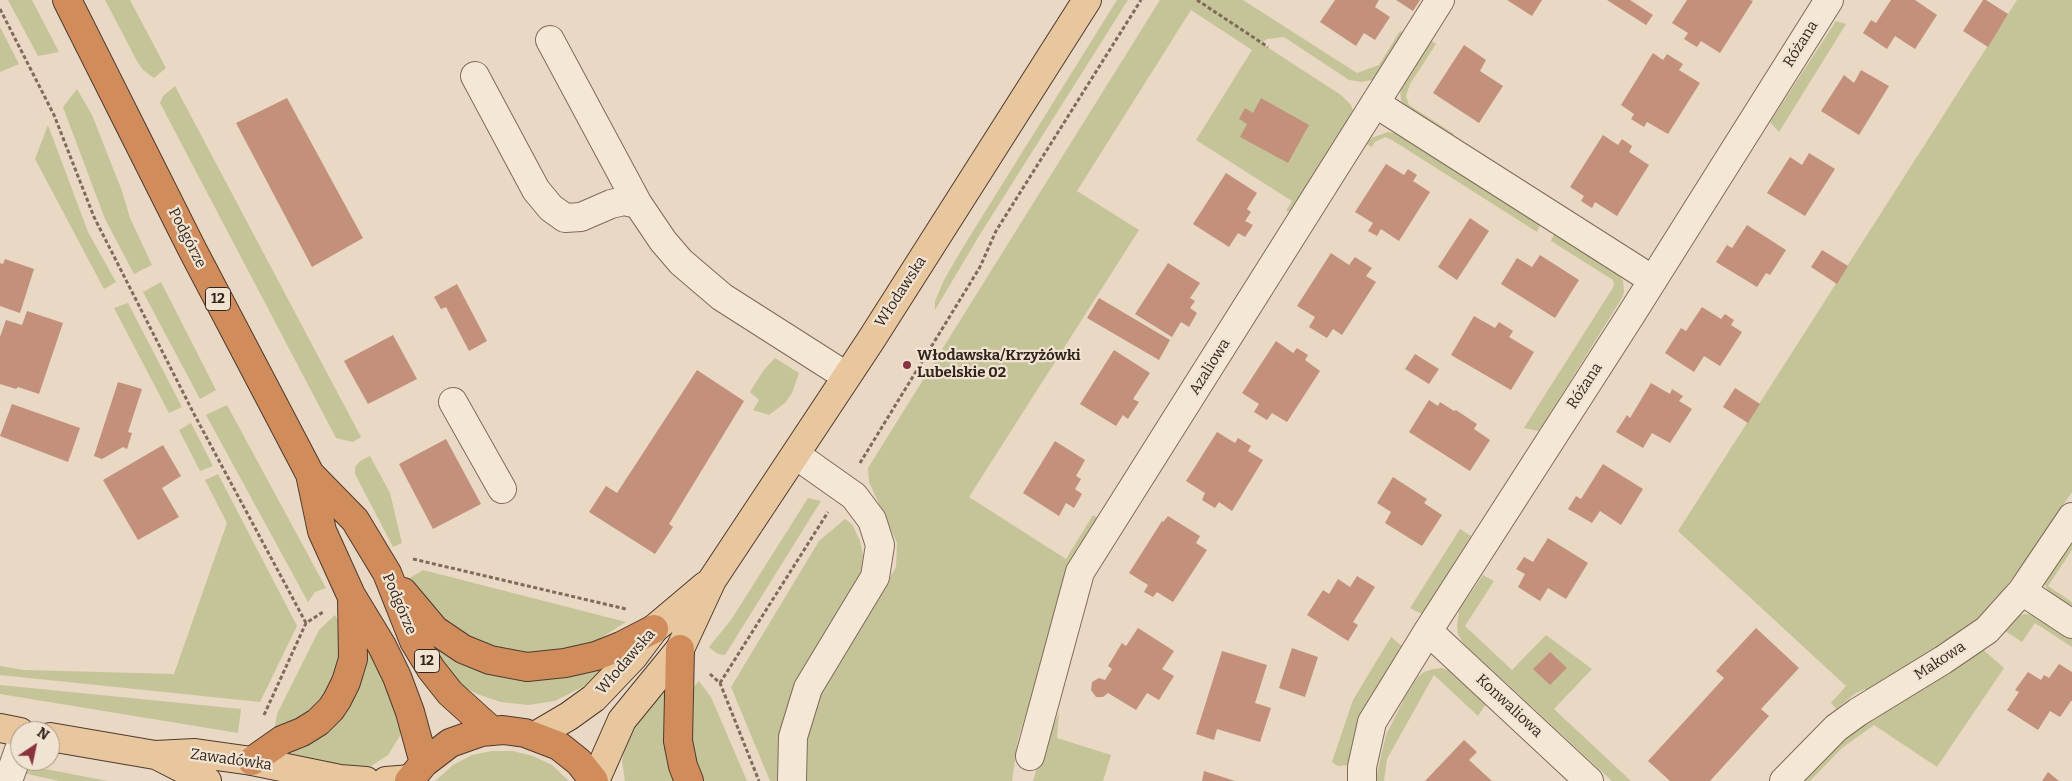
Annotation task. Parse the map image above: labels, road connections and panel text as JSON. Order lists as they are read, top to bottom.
{
  "streets": {
    "highway": ["Podgórze", "12"],
    "main road": ["Włodawska", "Zawadówka"],
    "street": [
      "Różana",
      "Azaliowa",
      "Makowa",
      "Konwaliowa"
    ]
  },
  "crossings": [
    ["Różana", "Konwaliowa"],
    ["Podgórze", "12"],
    ["Włodawska", "12"]
  ],
  "places": ["Włodawska/Krzyżówki Lubelskie 02"],
  "north": "top right"
}
